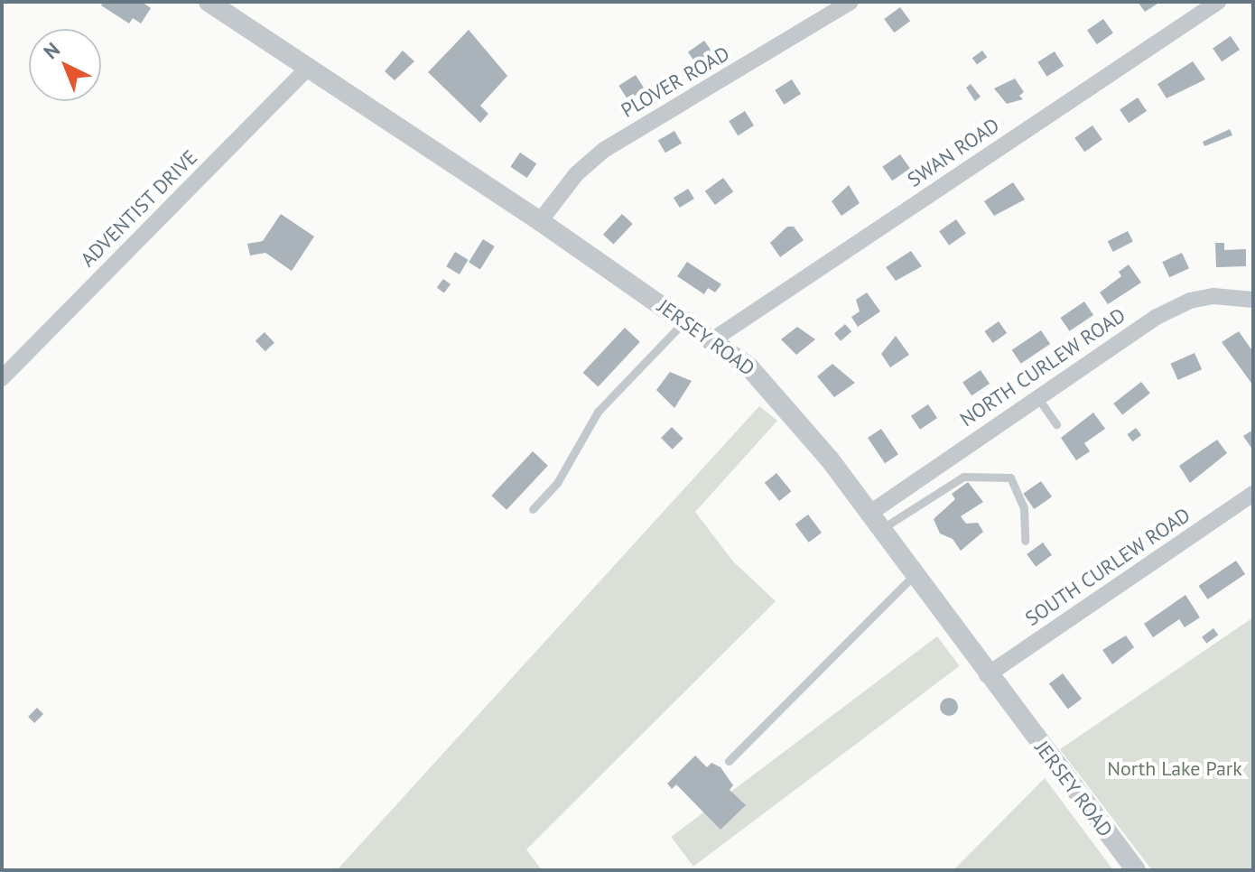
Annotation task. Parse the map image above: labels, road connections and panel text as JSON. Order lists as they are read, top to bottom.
{
  "streets": {
    "street": [
      "PLOVER ROAD",
      "SWAN ROAD",
      "ADVENTIST DRIVE",
      "JERSEY ROAD",
      "NORTH CURLEW ROAD",
      "SOUTH CURLEW ROAD"
    ]
  },
  "crossings": [
    ["PLOVER ROAD", "JERSEY ROAD"],
    ["SWAN ROAD", "JERSEY ROAD"],
    ["ADVENTIST DRIVE", "JERSEY ROAD"],
    ["JERSEY ROAD", "NORTH CURLEW ROAD"],
    ["JERSEY ROAD", "SOUTH CURLEW ROAD"]
  ],
  "parks": ["North Lake Park"],
  "north": "top left"
}
